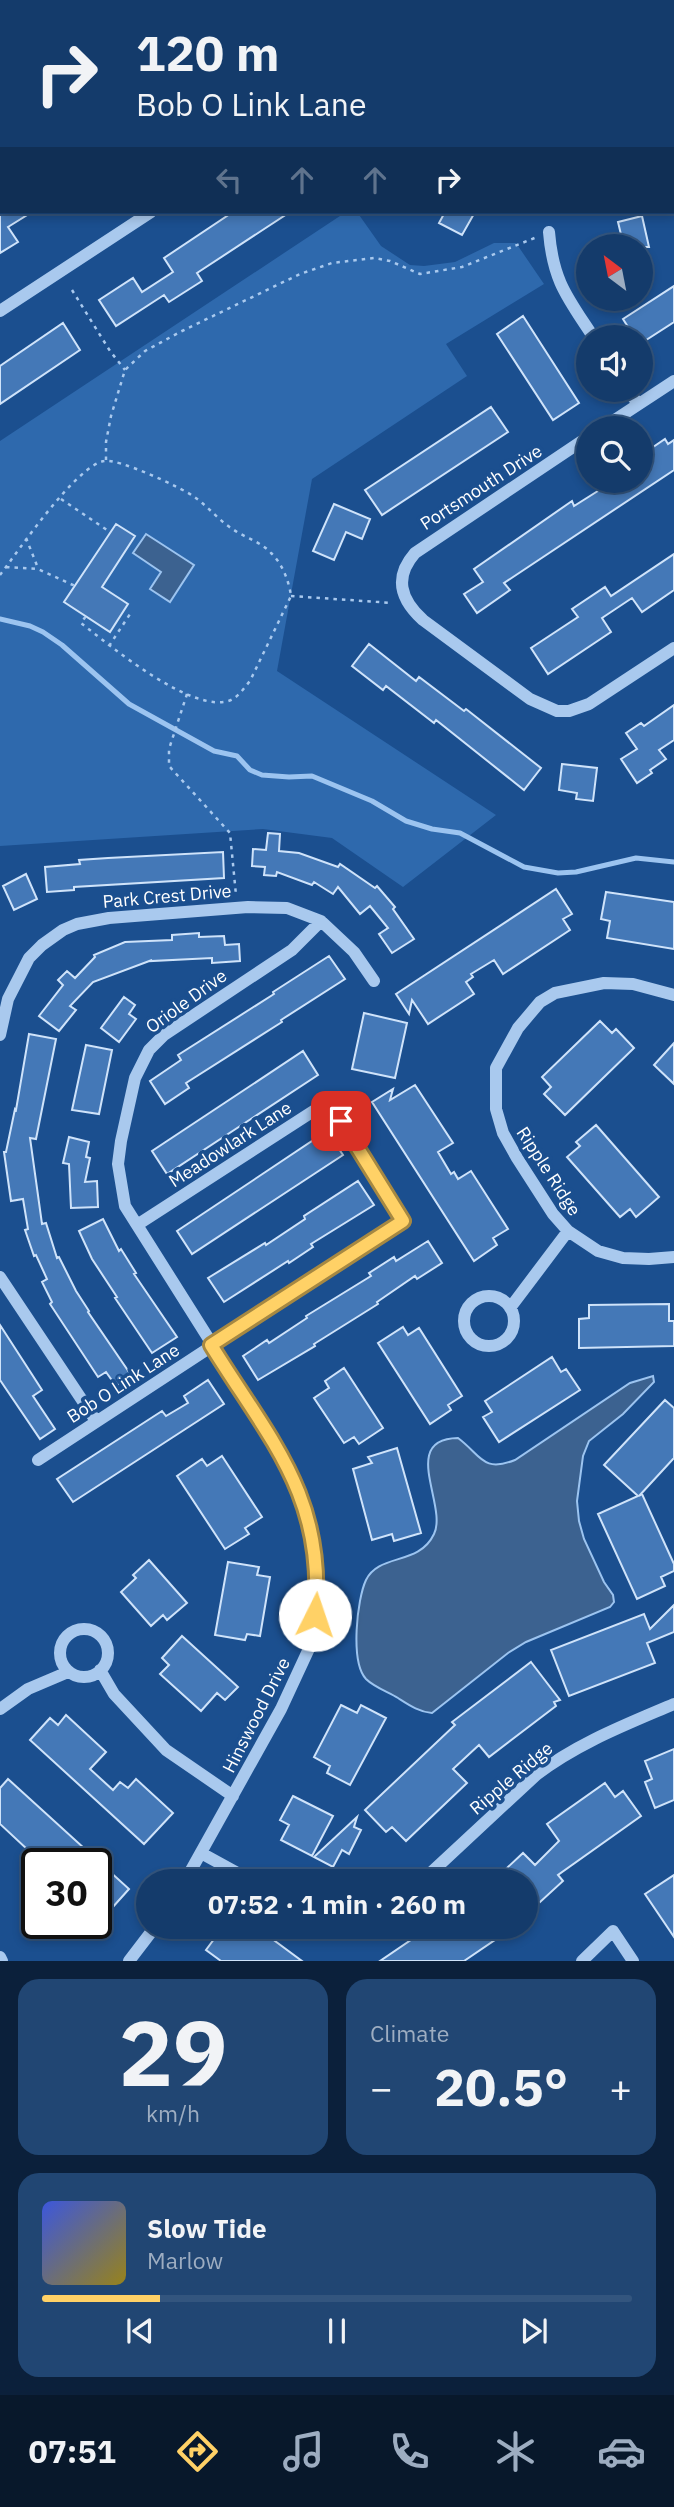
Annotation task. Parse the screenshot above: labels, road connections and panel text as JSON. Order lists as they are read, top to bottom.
{
  "streets": {
    "street": [
      "Portsmouth Drive",
      "Park Crest Drive",
      "Oriole Drive",
      "Meadowlark Lane",
      "Ripple Ridge",
      "Bob O Link Lane",
      "Hinswood Drive"
    ]
  },
  "crossings": [
    ["Park Crest Drive", "Oriole Drive"],
    ["Oriole Drive", "Meadowlark Lane"],
    ["Oriole Drive", "Hinswood Drive"],
    ["Meadowlark Lane", "Bob O Link Lane"],
    ["Bob O Link Lane", "Hinswood Drive"]
  ],
  "north": "top left",
  "page": {
    "turn": ["120 m", "Bob O Link Lane"],
    "limit": "30",
    "trip": "07:52 · 1 min · 260 m",
    "tile": [
      ["29", "km/h"],
      "Climate"
    ],
    "heat": ["−", "20.5°", "+"],
    "song": ["Slow Tide", "Marlow"],
    "tabs": "07:51"
  }
}
